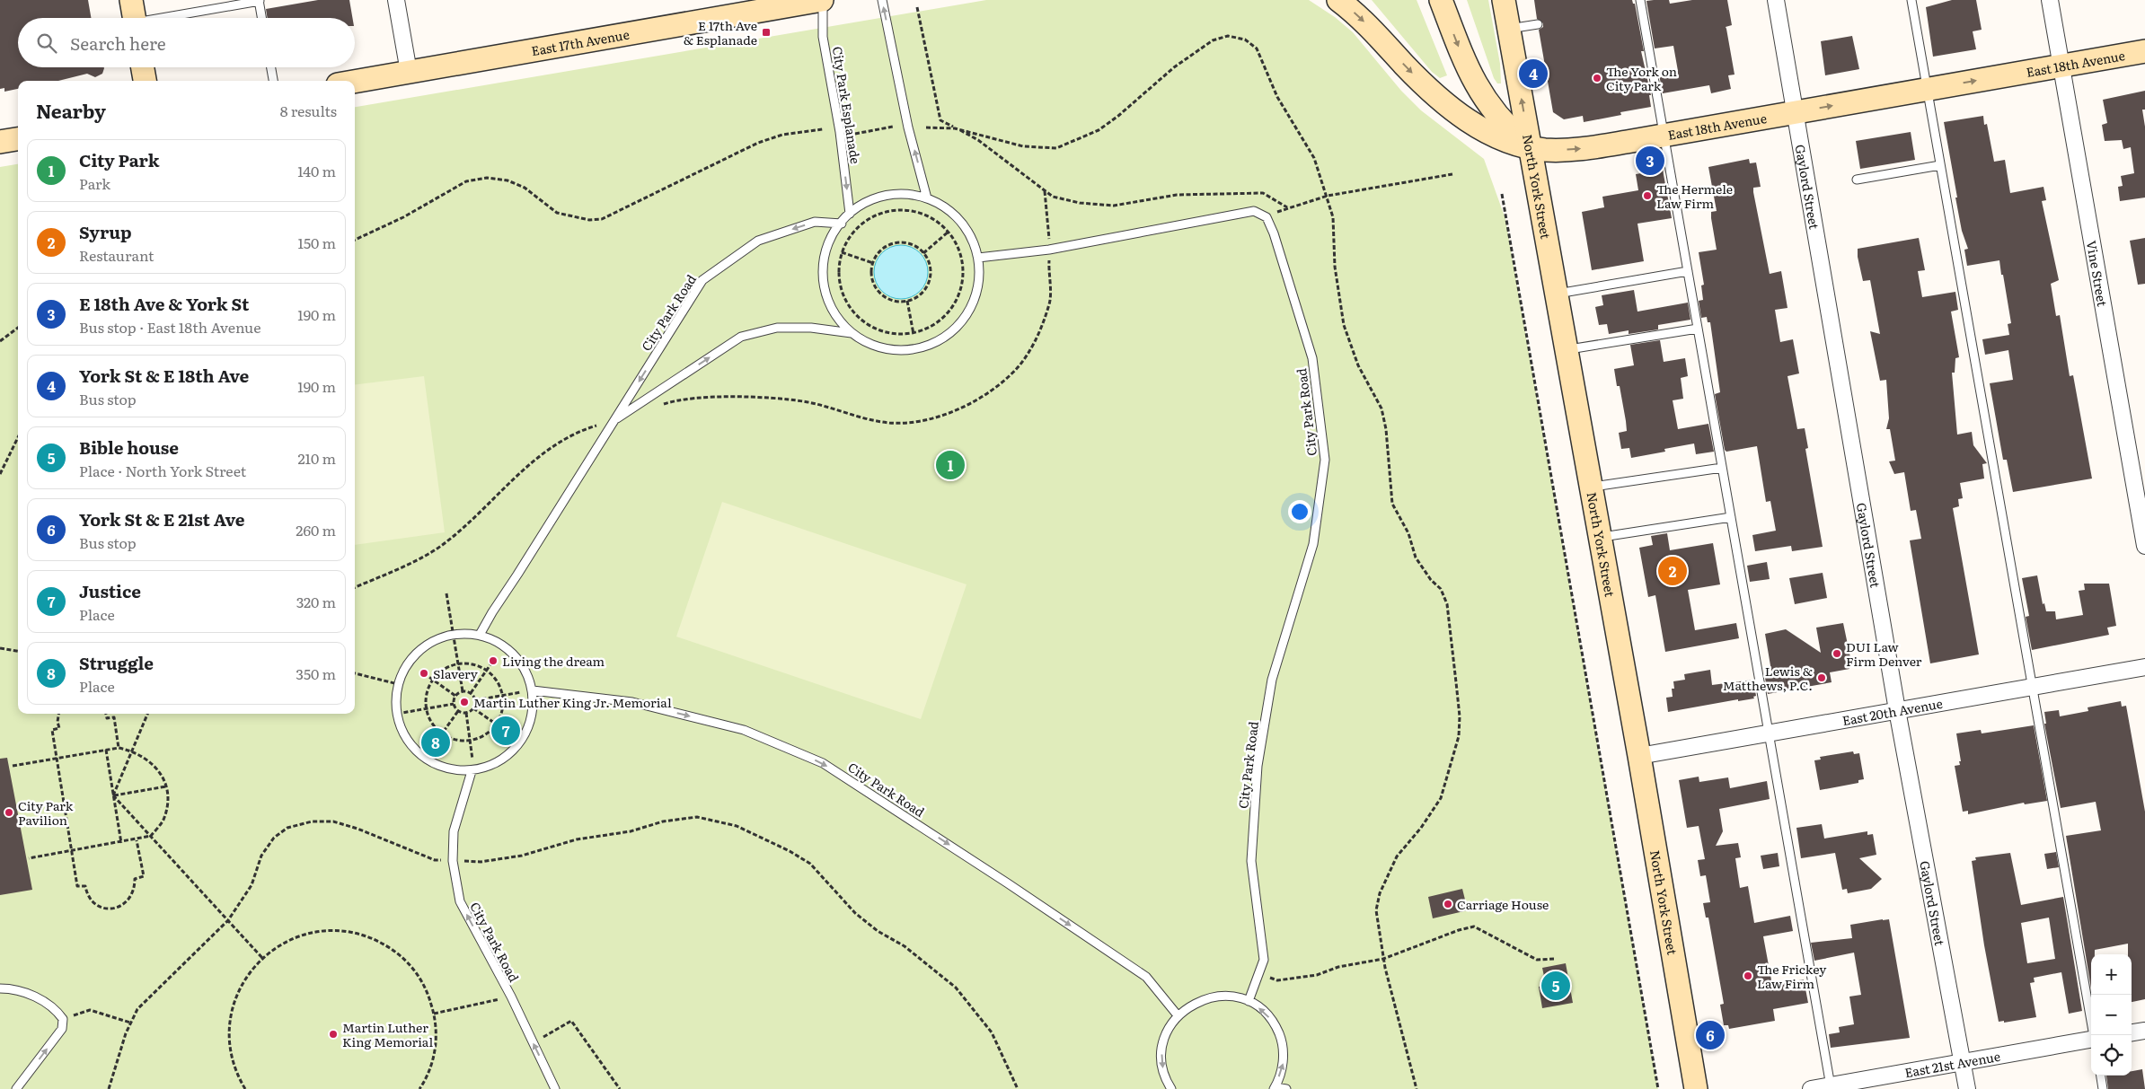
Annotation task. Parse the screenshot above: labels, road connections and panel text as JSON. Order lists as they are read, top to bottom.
{
  "streets": {
    "main road": ["East 17th Avenue", "East 18th Avenue", "North York Street"],
    "street": [
      "Gaylord Street",
      "Vine Street",
      "East 20th Avenue",
      "East 21st Avenue"
    ],
    "lane": ["City Park Esplanade", "City Park Road"]
  },
  "crossings": [
    ["East 17th Avenue", "City Park Esplanade"],
    ["East 18th Avenue", "North York Street"],
    ["East 18th Avenue", "Gaylord Street"],
    ["East 18th Avenue", "Vine Street"],
    ["North York Street", "East 20th Avenue"],
    ["Gaylord Street", "East 20th Avenue"],
    ["Gaylord Street", "East 21st Avenue"]
  ],
  "one_way": ["East 18th Avenue"],
  "places": {
    "transit": ["E 17th Ave & Esplanade"],
    "other": [
      "The York on City Park",
      "The Hermele Law Firm",
      "DUI Law Firm Denver",
      "Living the dream",
      "Slavery",
      "Lewis & Matthews, P.C.",
      "Martin Luther King Jr. Memorial",
      "City Park Pavilion",
      "Carriage House",
      "The Frickey Law Firm",
      "Martin Luther King Memorial"
    ]
  },
  "page": {
    "search": "Search here",
    "pins": [
      "4",
      "3",
      "1",
      "2",
      "7",
      "8",
      "5",
      "6"
    ],
    "heading": ["Nearby", "8 results"],
    "list": [
      {
        "mark": "1",
        "name": "City Park",
        "note": "Park",
        "value": "140 m"
      },
      {
        "mark": "2",
        "name": "Syrup",
        "note": "Restaurant",
        "value": "150 m"
      },
      {
        "mark": "3",
        "name": "E 18th Ave & York St",
        "note": "Bus stop · East 18th Avenue",
        "value": "190 m"
      },
      {
        "mark": "4",
        "name": "York St & E 18th Ave",
        "note": "Bus stop",
        "value": "190 m"
      },
      {
        "mark": "5",
        "name": "Bible house",
        "note": "Place · North York Street",
        "value": "210 m"
      },
      {
        "mark": "6",
        "name": "York St & E 21st Ave",
        "note": "Bus stop",
        "value": "260 m"
      },
      {
        "mark": "7",
        "name": "Justice",
        "note": "Place",
        "value": "320 m"
      },
      {
        "mark": "8",
        "name": "Struggle",
        "note": "Place",
        "value": "350 m"
      }
    ],
    "map_buttons": ["+", "−"]
  }
}
